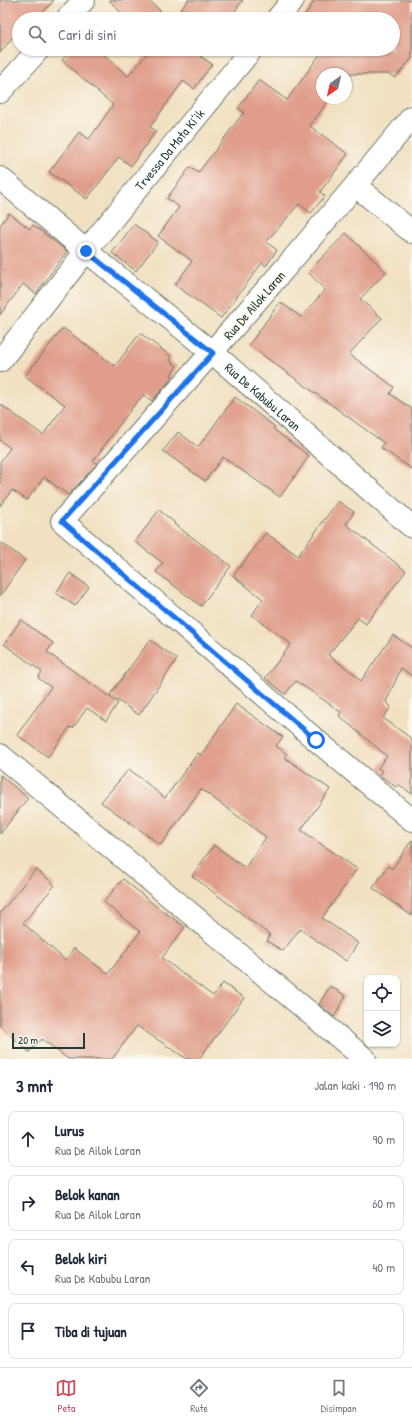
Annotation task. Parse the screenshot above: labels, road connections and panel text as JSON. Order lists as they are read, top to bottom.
{
  "streets": {
    "street": ["Trvessa Da Mota Ki’ik", "Rua De Ailok Laran", "Rua De Kabubu Laran"]
  },
  "crossings": [
    ["Trvessa Da Mota Ki’ik", "Rua De Kabubu Laran"],
    ["Rua De Ailok Laran", "Rua De Kabubu Laran"]
  ],
  "scale_bar": "20 m",
  "north": "bottom left",
  "page": {
    "search": "Cari di sini",
    "scale": "20 m",
    "heading": ["3 mnt", "Jalan kaki · 190 m"],
    "list": [
      ["Lurus", "Rua De Ailok Laran", "90 m"],
      ["Belok kanan", "Rua De Ailok Laran", "60 m"],
      ["Belok kiri", "Rua De Kabubu Laran", "40 m"],
      "Tiba di tujuan"
    ],
    "nav": ["Peta", "Rute", "Disimpan"]
  }
}
